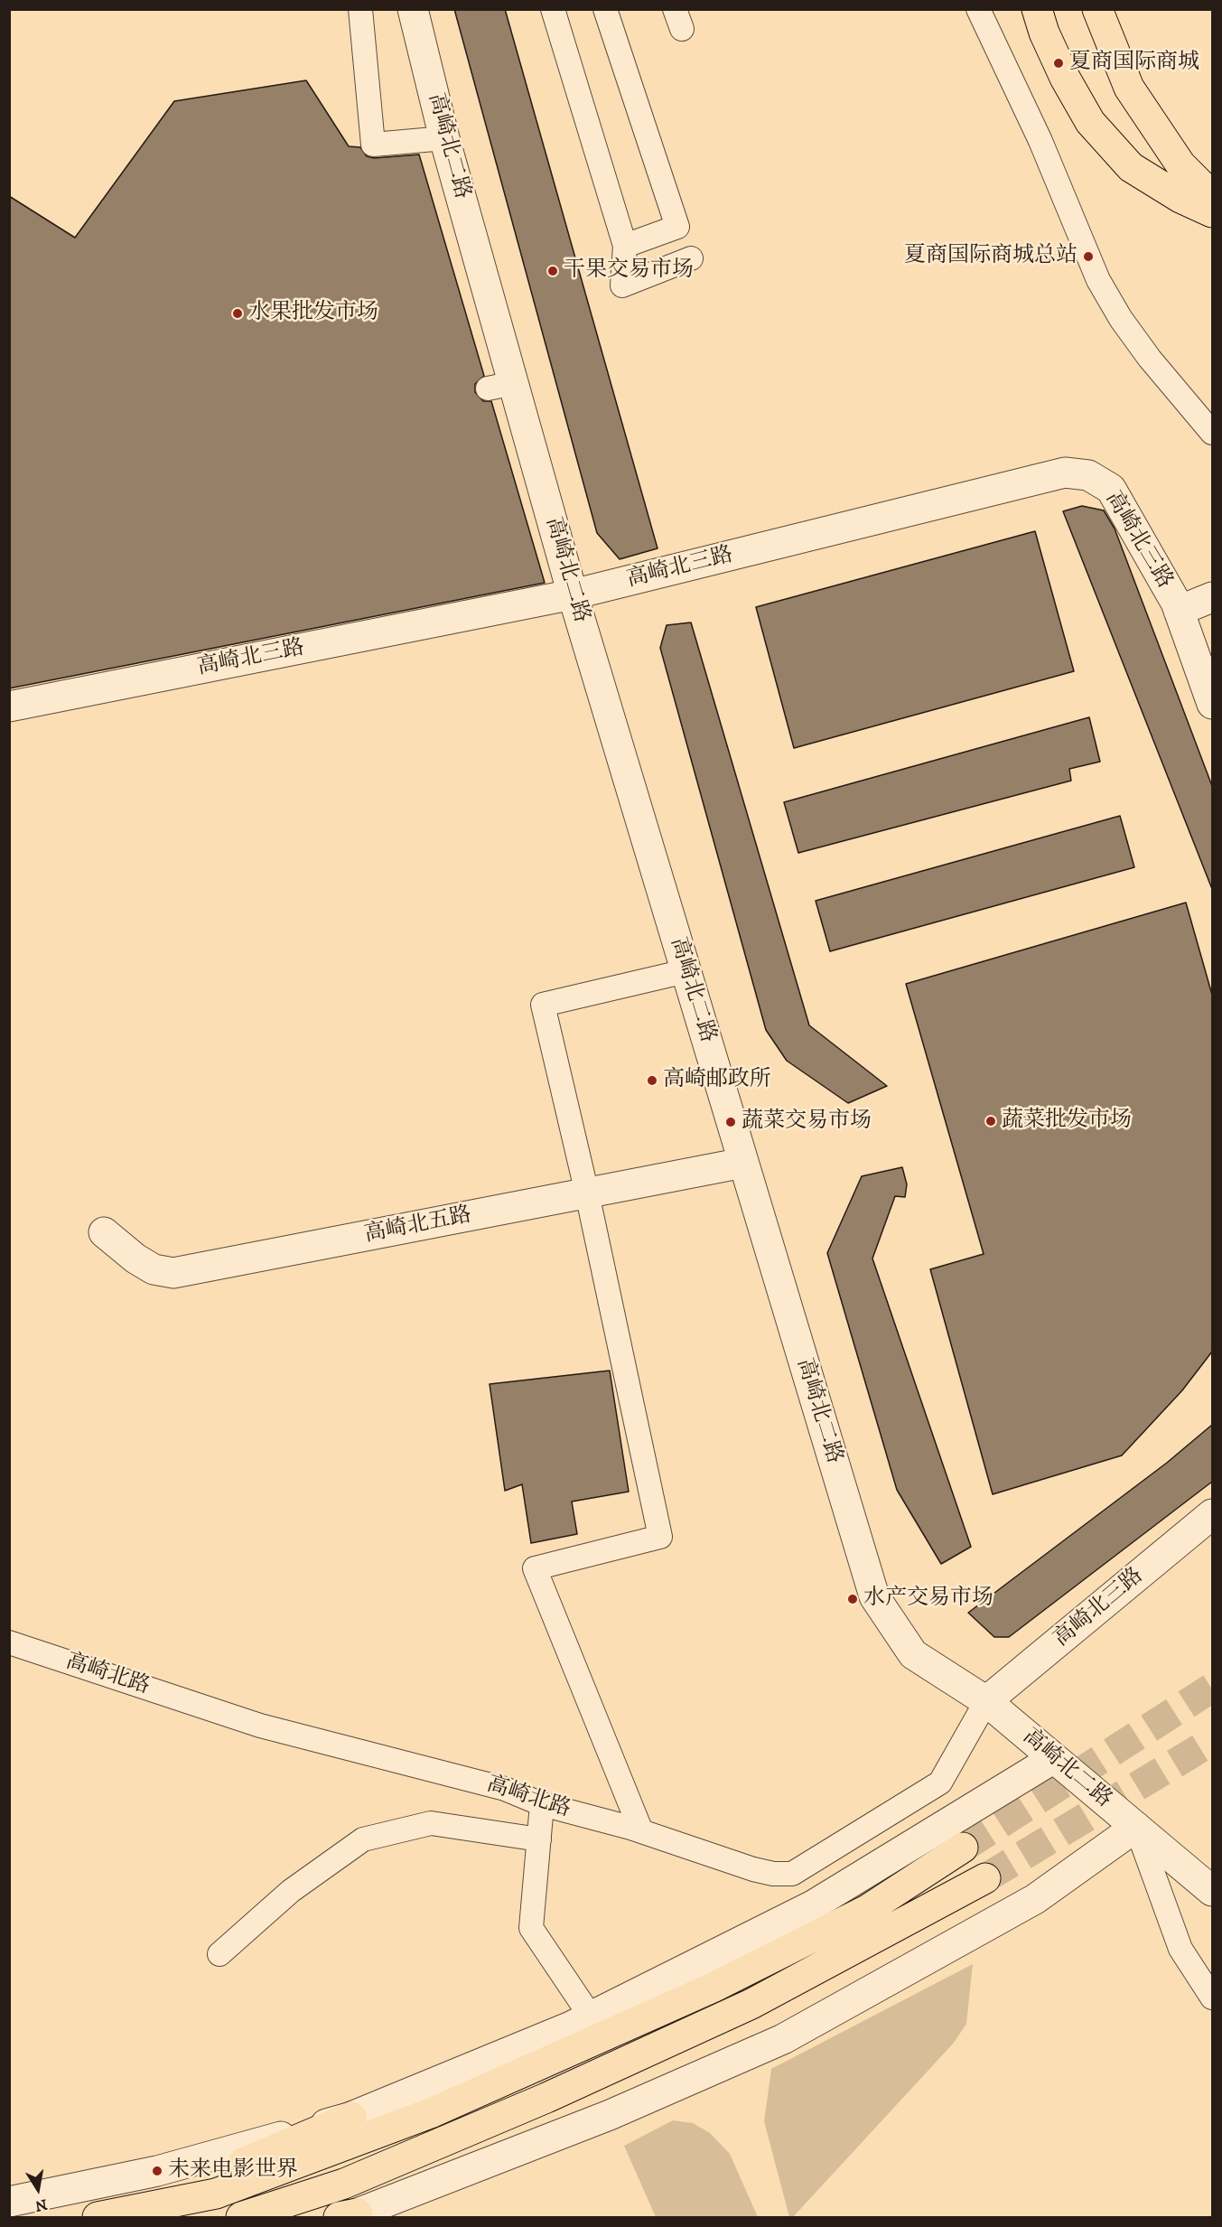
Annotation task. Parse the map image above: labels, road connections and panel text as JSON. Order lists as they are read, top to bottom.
{
  "streets": {
    "street": [
      "高崎北二路",
      "高崎北三路",
      "高崎北五路",
      "高崎北路"
    ]
  },
  "crossings": [
    ["高崎北二路", "高崎北三路"],
    ["高崎北二路", "高崎北五路"],
    ["高崎北二路", "高崎北路"],
    ["高崎北三路", "高崎北路"]
  ],
  "places": [
    "夏商国际商城",
    "夏商国际商城总站",
    "干果交易市场",
    "水果批发市场",
    "高崎邮政所",
    "蔬菜批发市场",
    "蔬菜交易市场",
    "水产交易市场",
    "未来电影世界"
  ],
  "north": "bottom"
}
